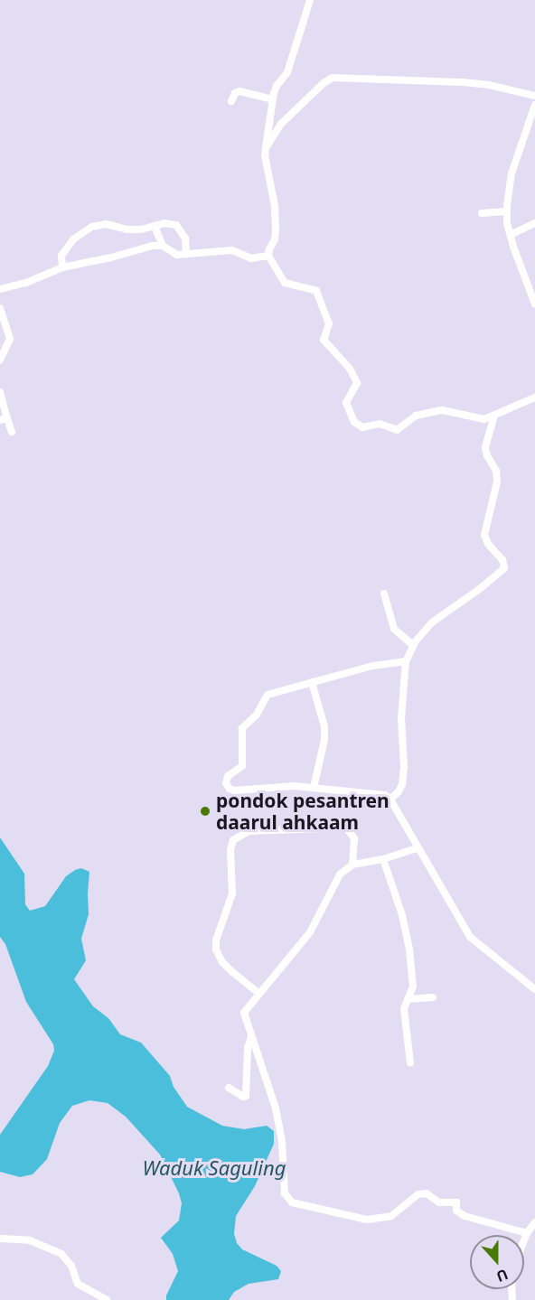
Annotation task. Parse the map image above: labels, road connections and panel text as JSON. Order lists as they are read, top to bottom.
{
  "water": ["Waduk Saguling"],
  "places": ["pondok pesantren daarul ahkaam"],
  "north": "bottom"
}
